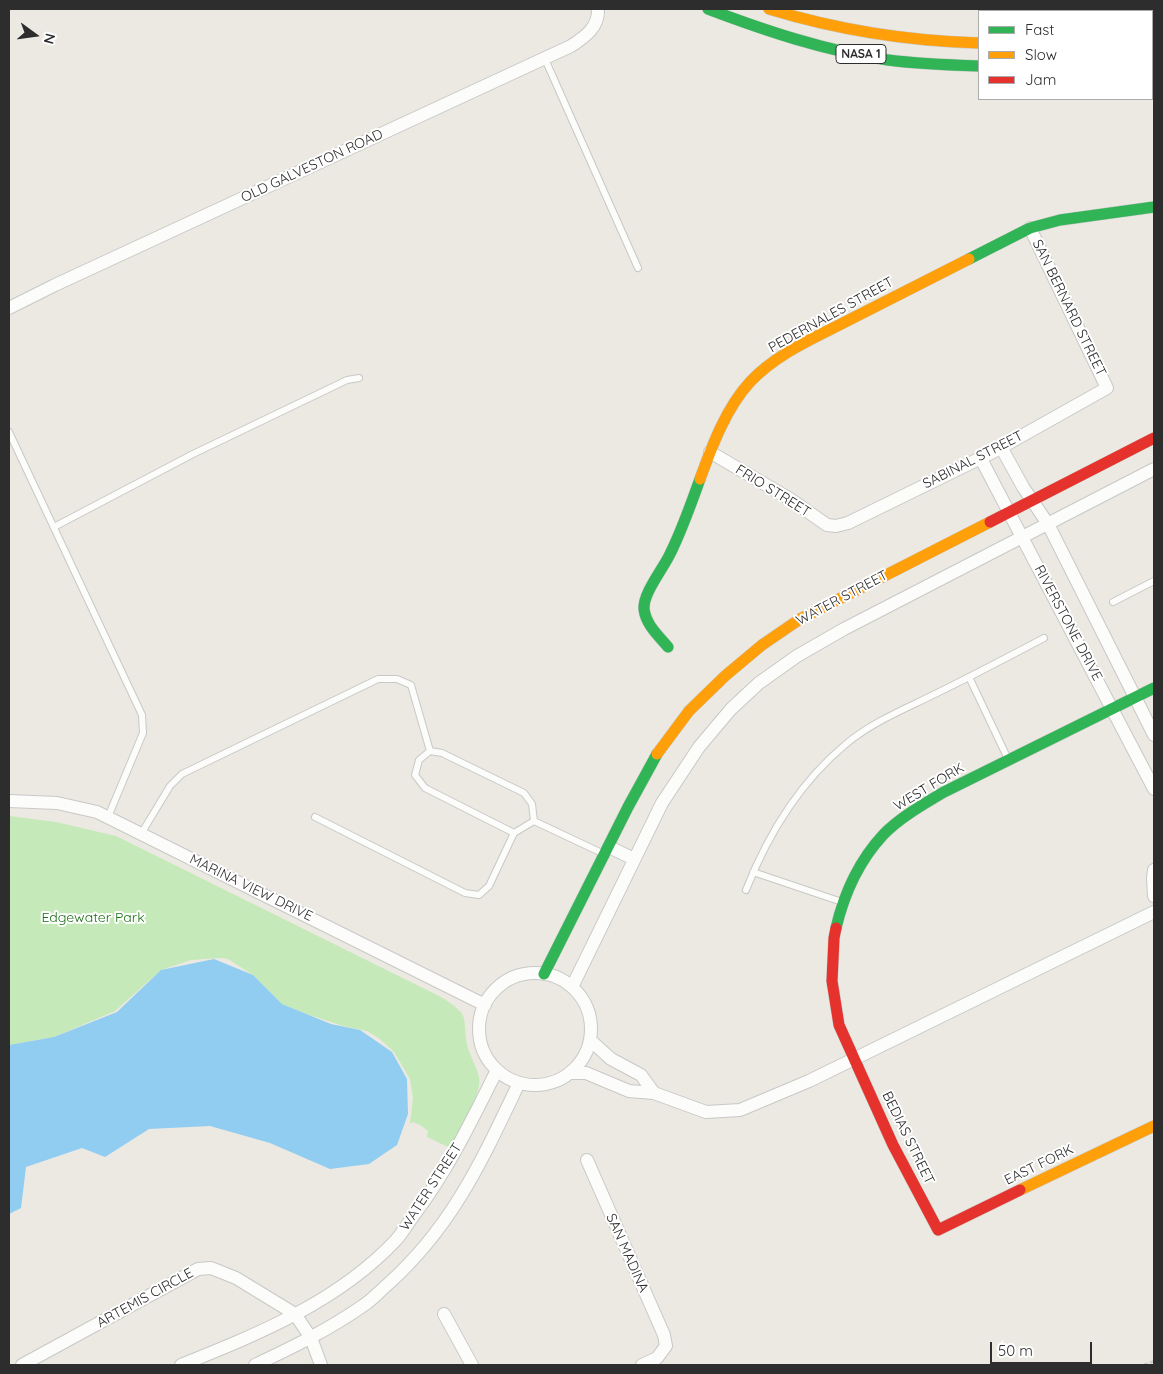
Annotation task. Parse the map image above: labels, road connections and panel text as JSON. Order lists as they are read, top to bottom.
{
  "streets": {
    "main road": [
      "NASA 1",
      "PEDERNALES STREET",
      "WATER STREET",
      "WEST FORK",
      "BEDIAS STREET",
      "EAST FORK"
    ],
    "street": [
      "OLD GALVESTON ROAD",
      "SAN BERNARD STREET",
      "SABINAL STREET",
      "FRIO STREET",
      "RIVERSTONE DRIVE",
      "MARINA VIEW DRIVE",
      "SAN MADINA",
      "ARTEMIS CIRCLE"
    ]
  },
  "crossings": [
    ["SAN BERNARD STREET", "PEDERNALES STREET"],
    ["SAN BERNARD STREET", "SABINAL STREET"],
    ["PEDERNALES STREET", "FRIO STREET"],
    ["SABINAL STREET", "FRIO STREET"],
    ["SABINAL STREET", "RIVERSTONE DRIVE"],
    ["WATER STREET", "RIVERSTONE DRIVE"],
    ["WATER STREET", "MARINA VIEW DRIVE"],
    ["WATER STREET", "ARTEMIS CIRCLE"],
    ["RIVERSTONE DRIVE", "WEST FORK"],
    ["WEST FORK", "BEDIAS STREET"],
    ["BEDIAS STREET", "EAST FORK"]
  ],
  "parks": ["Edgewater Park"],
  "legend": ["Fast", "Slow", "Jam"],
  "scale_bar": "50 m",
  "north": "right"
}
